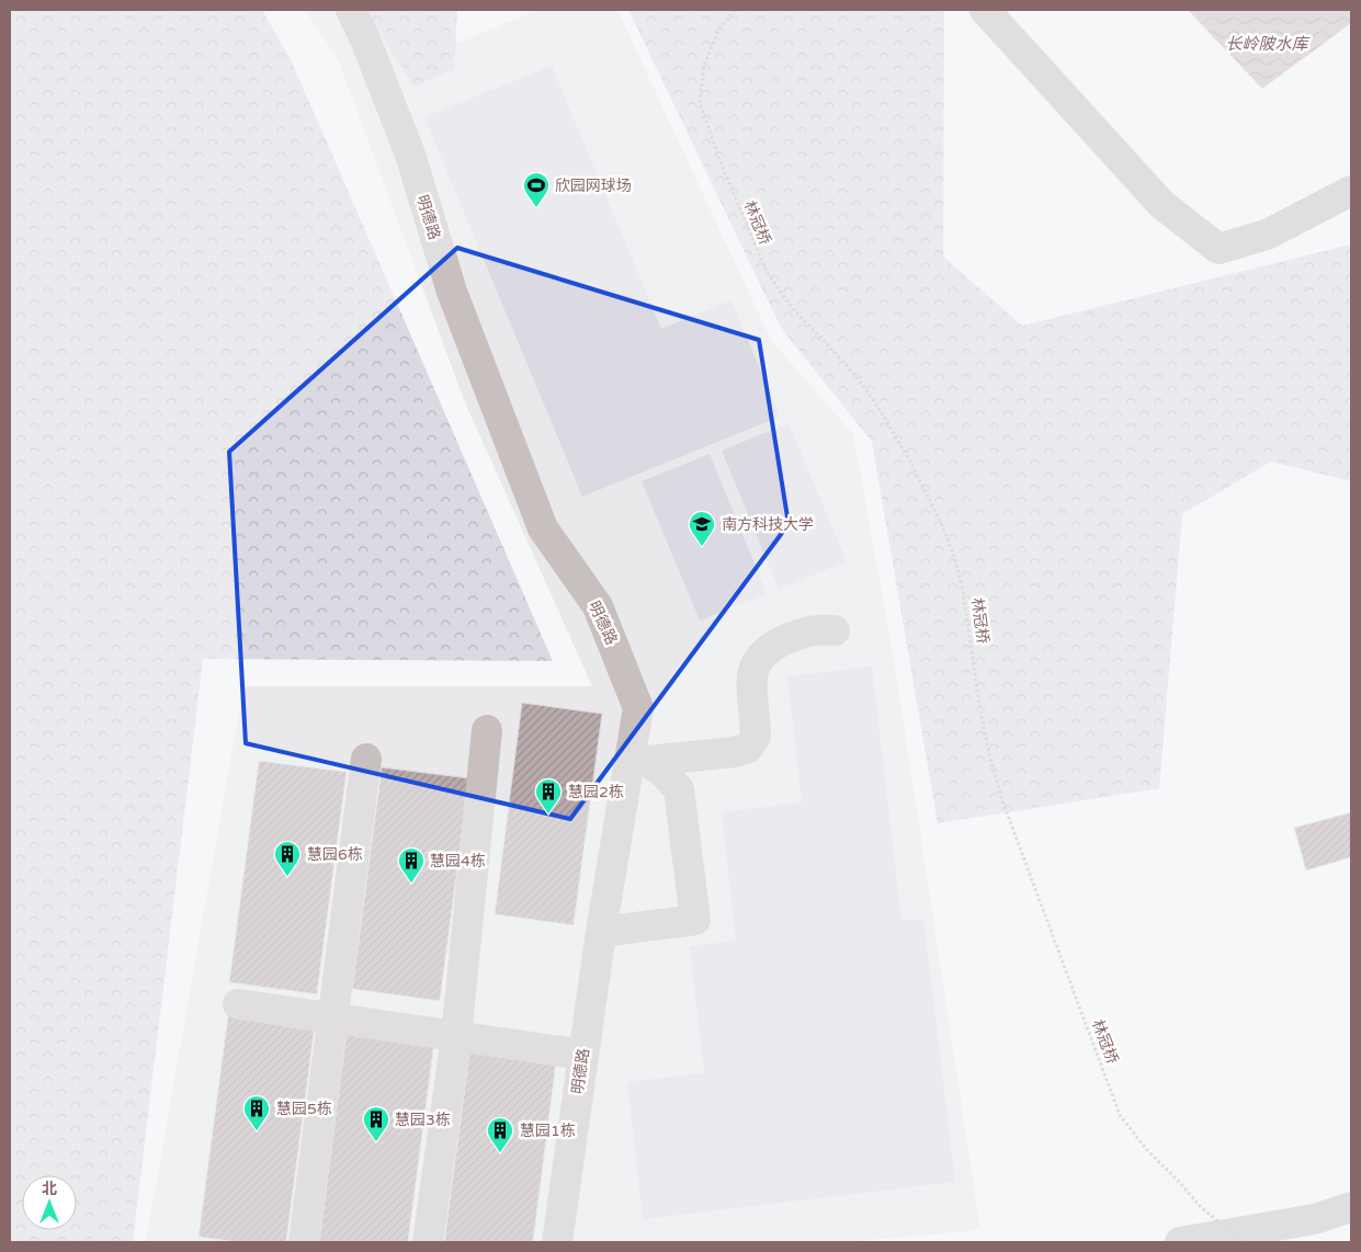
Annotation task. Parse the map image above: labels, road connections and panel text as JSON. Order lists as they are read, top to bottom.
{
  "streets": {
    "street": ["明德路"],
    "path": ["林冠桥"]
  },
  "water": ["长岭陂水库"],
  "places": {
    "sports": ["欣园网球场"],
    "school or university": ["南方科技大学"],
    "building": [
      "慧园2栋",
      "慧园6栋",
      "慧园4栋",
      "慧园5栋",
      "慧园3栋",
      "慧园1栋"
    ]
  },
  "north": "top"
}
